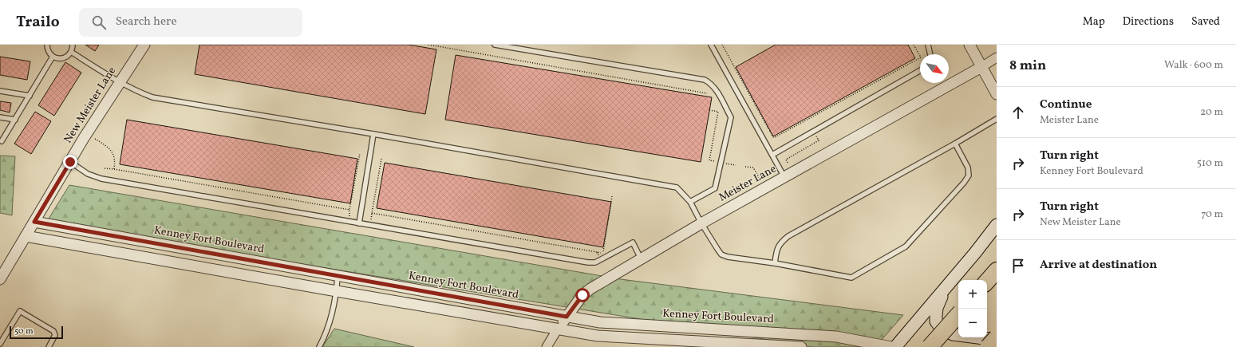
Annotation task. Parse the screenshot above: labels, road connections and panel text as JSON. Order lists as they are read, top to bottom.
{
  "streets": {
    "street": ["New Meister Lane", "Meister Lane", "Kenney Fort Boulevard"]
  },
  "crossings": [
    ["New Meister Lane", "Kenney Fort Boulevard"],
    ["Meister Lane", "Kenney Fort Boulevard"]
  ],
  "scale_bar": "50 m",
  "north": "bottom right",
  "page": {
    "header": "Trailo",
    "search": "Search here",
    "nav": ["Map", "Directions", "Saved"],
    "heading": ["8 min", "Walk · 600 m"],
    "list": [
      ["Continue", "Meister Lane", "20 m"],
      ["Turn right", "Kenney Fort Boulevard", "510 m"],
      ["Turn right", "New Meister Lane", "70 m"],
      "Arrive at destination"
    ],
    "map_buttons": ["+", "−"],
    "scale": "50 m"
  }
}
